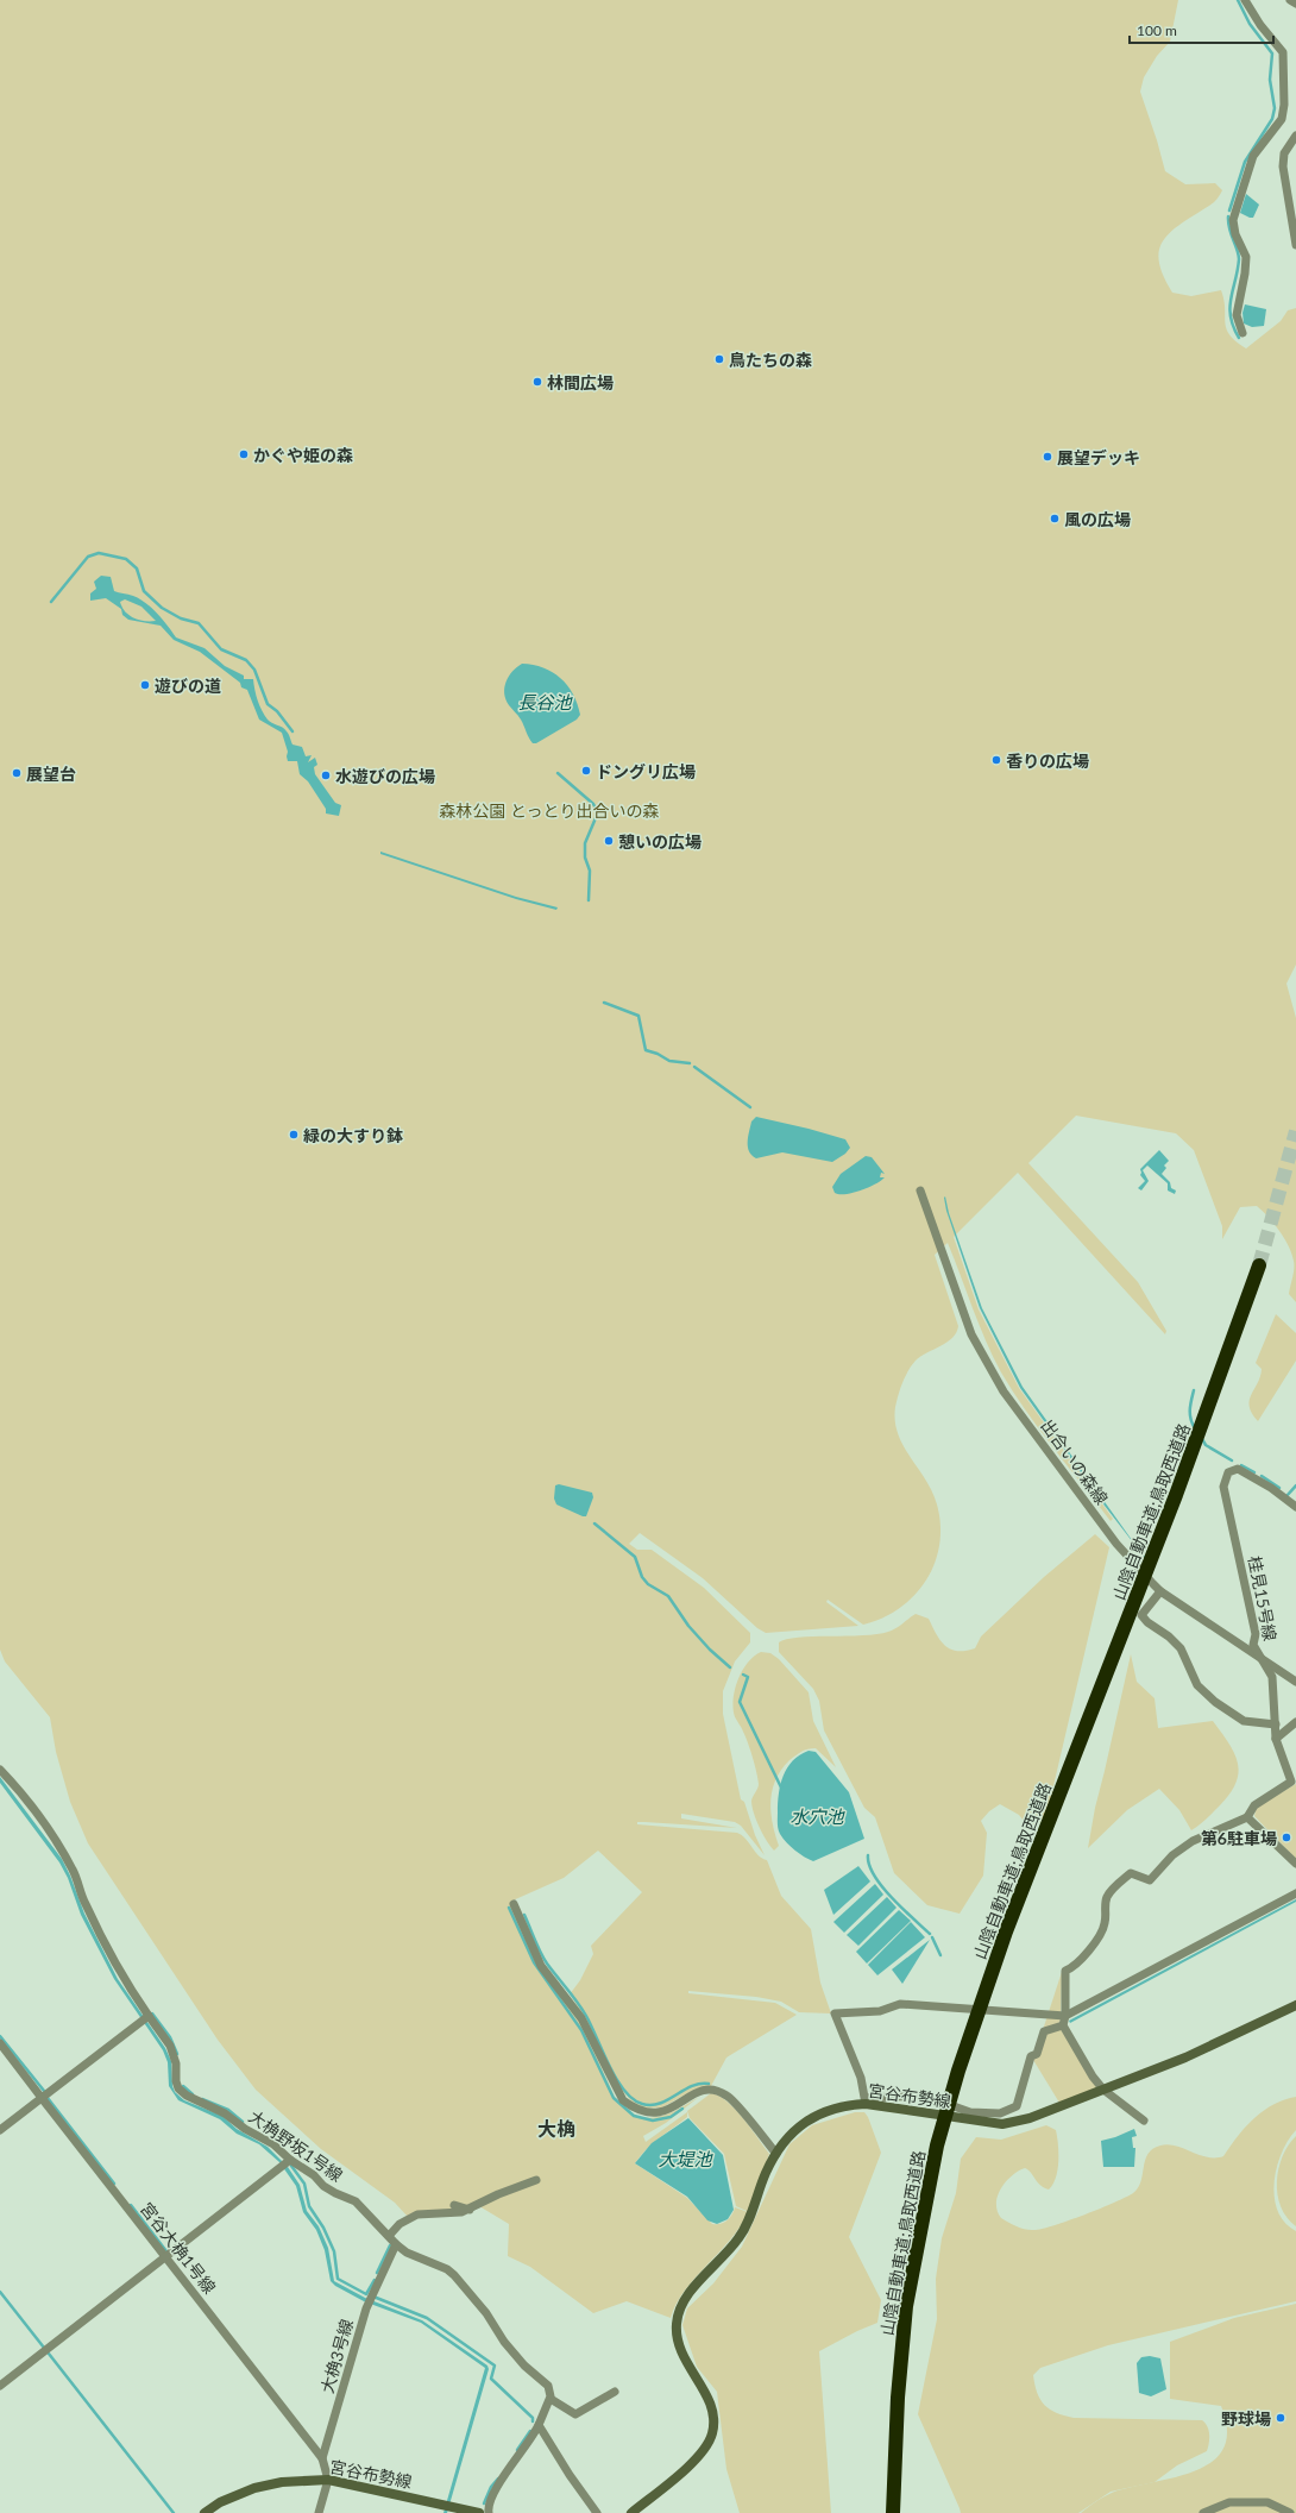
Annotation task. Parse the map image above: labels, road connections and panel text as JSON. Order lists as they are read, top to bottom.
{
  "streets": {
    "highway": ["山陰自動車道;鳥取西道路"],
    "street": [
      "出合いの森線",
      "桂見15号線",
      "宮谷布勢線",
      "大桷野坂1号線",
      "宮谷大桷1号線",
      "大桷3号線"
    ]
  },
  "crossings": [
    ["出合いの森線", "桂見15号線"],
    ["大桷野坂1号線", "大桷3号線"],
    ["宮谷大桷1号線", "大桷3号線"]
  ],
  "districts": ["大桷"],
  "water": ["長谷池", "水穴池", "大堤池"],
  "parks": ["森林公園 とっとり出合いの森"],
  "places": [
    "鳥たちの森",
    "林間広場",
    "かぐや姫の森",
    "展望デッキ",
    "風の広場",
    "遊びの道",
    "香りの広場",
    "ドングリ広場",
    "展望台",
    "水遊びの広場",
    "憩いの広場",
    "緑の大すり鉢",
    "第6駐車場",
    "野球場"
  ],
  "scale_bar": "100 m"
}
